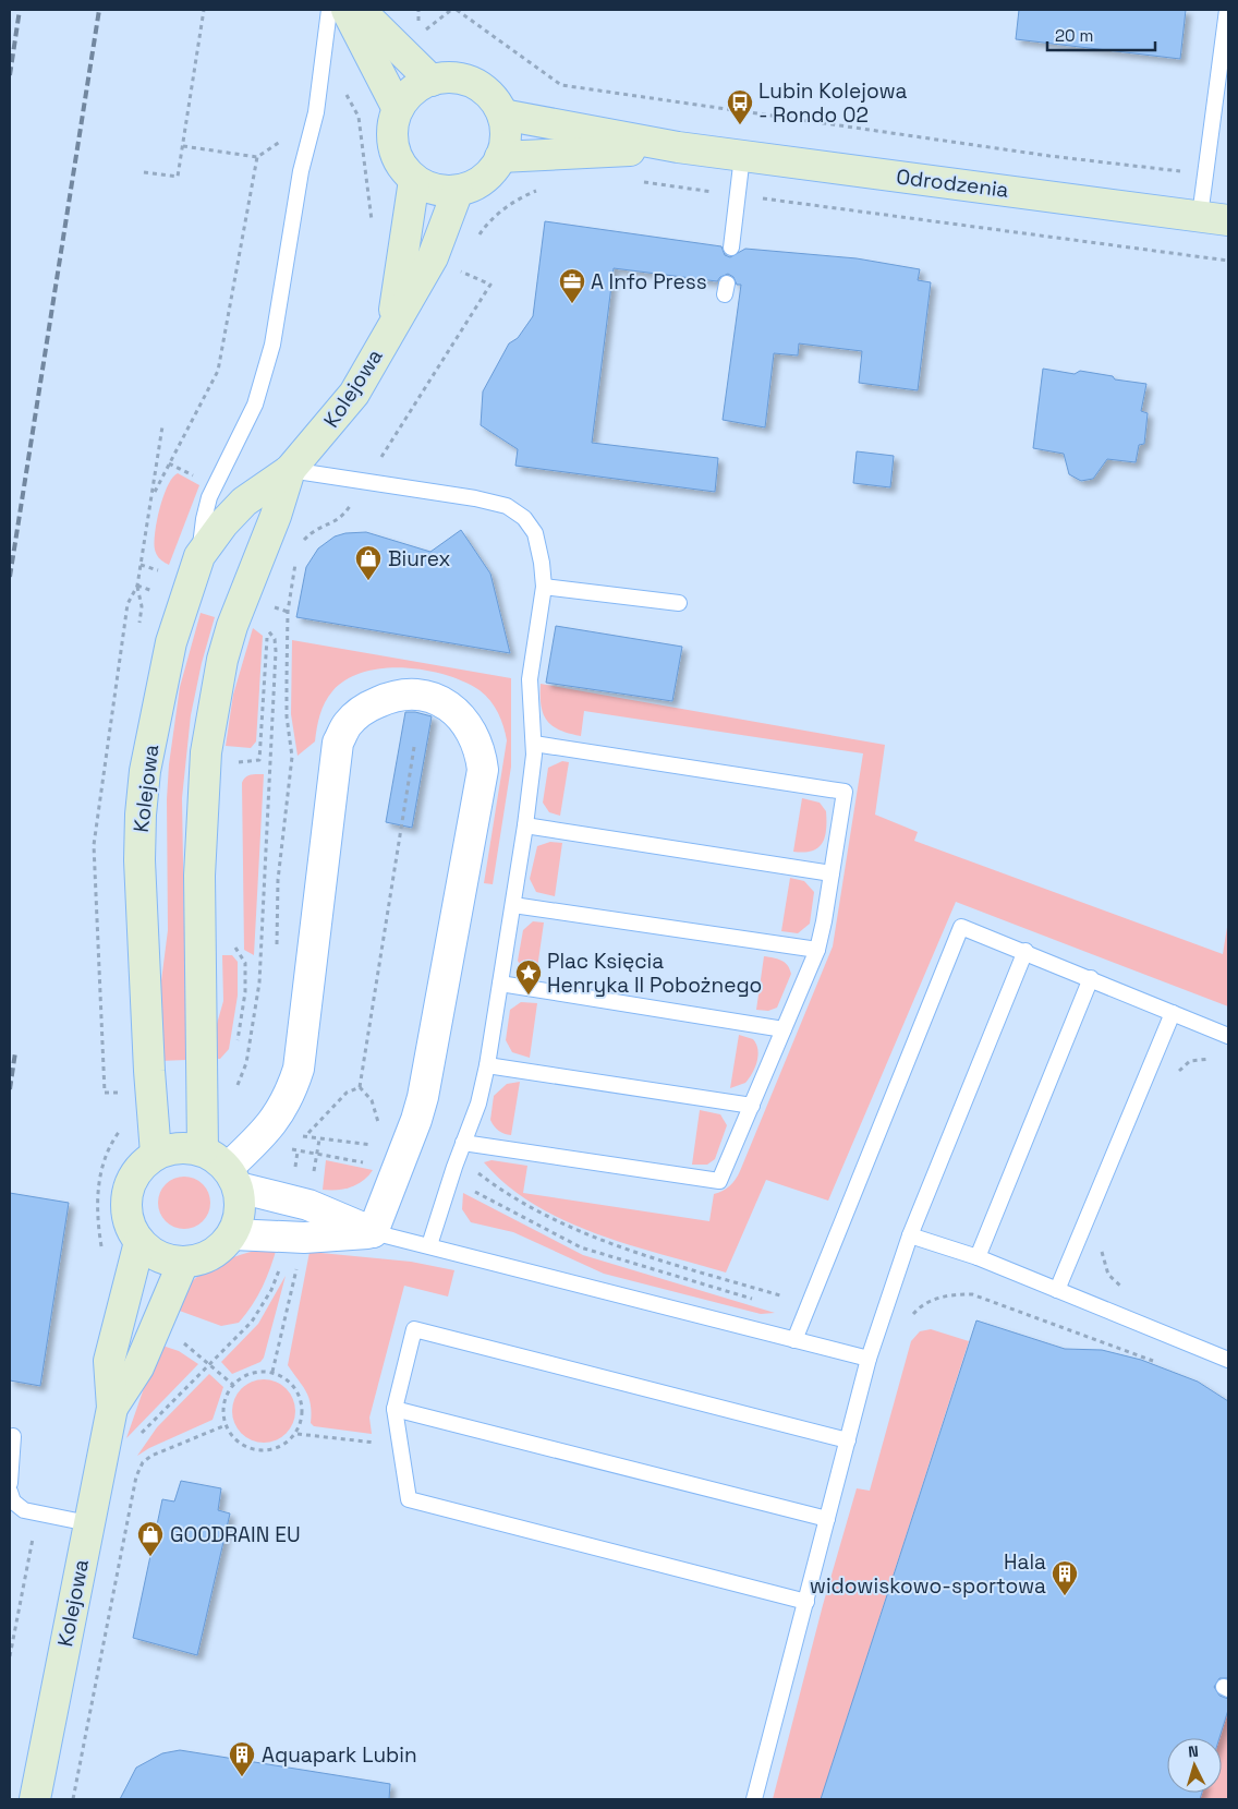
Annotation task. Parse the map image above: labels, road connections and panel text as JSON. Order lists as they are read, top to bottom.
{
  "streets": {
    "street": ["Odrodzenia", "Kolejowa"]
  },
  "crossings": [
    ["Odrodzenia", "Kolejowa"]
  ],
  "places": {
    "bus stop": ["Lubin Kolejowa - Rondo 02"],
    "office": ["A Info Press"],
    "shop": ["Biurex", "GOODRAIN EU"],
    "place": ["Plac Księcia Henryka II Pobożnego"],
    "building": ["Hala widowiskowo-sportowa", "Aquapark Lubin"]
  },
  "scale_bar": "20 m",
  "north": "top"
}
